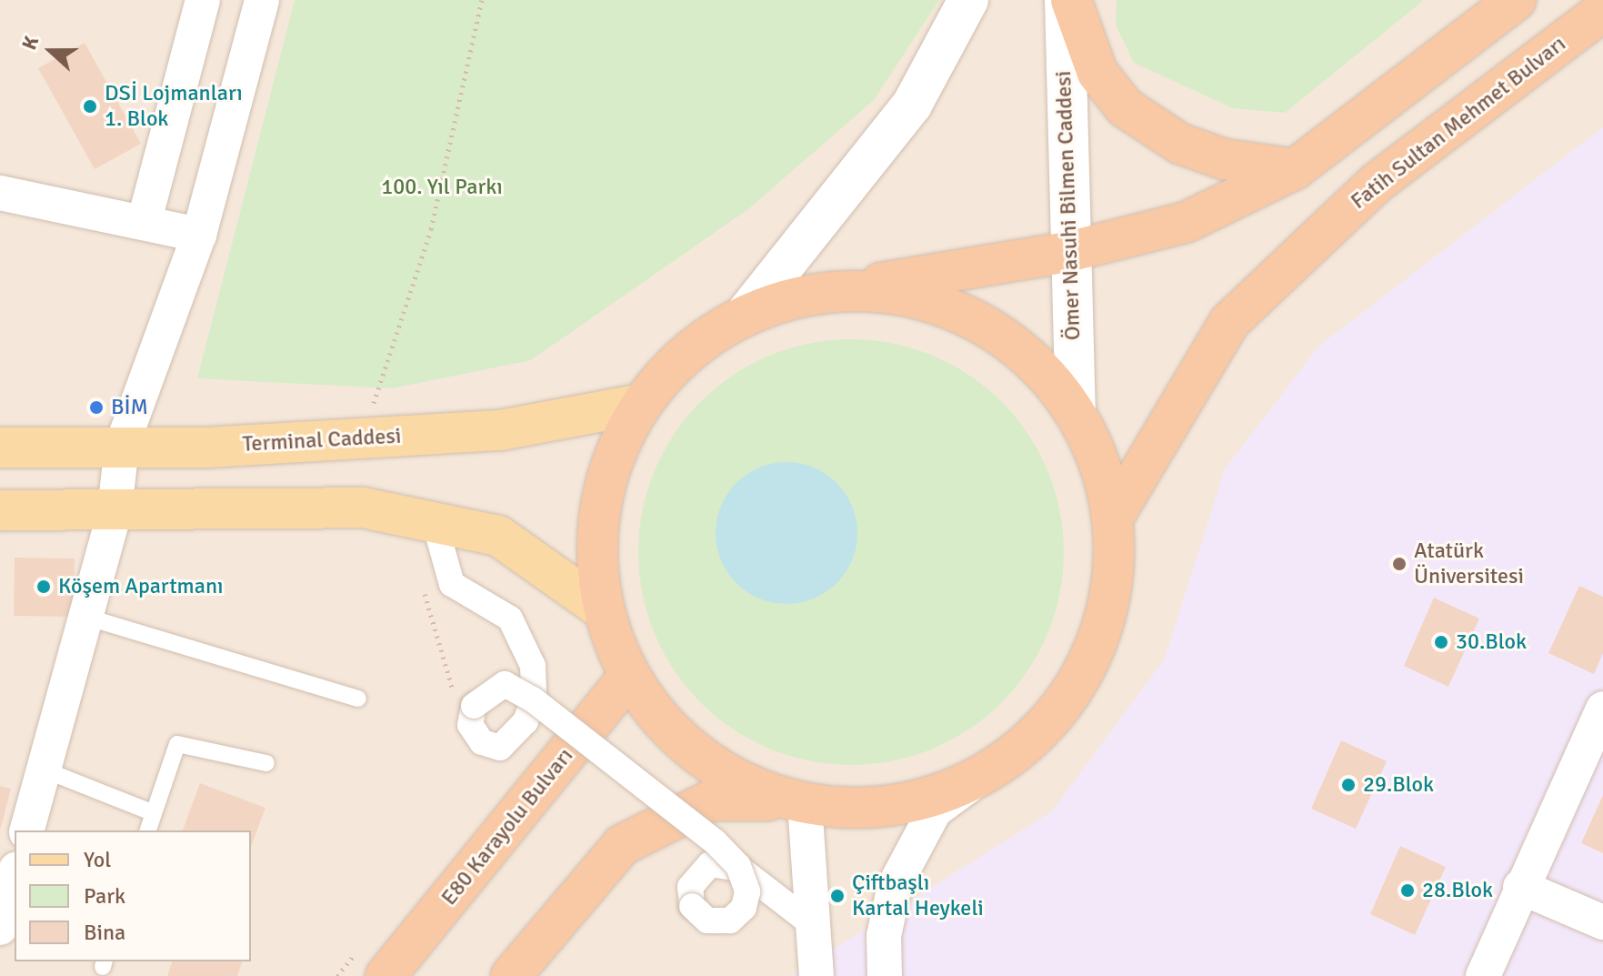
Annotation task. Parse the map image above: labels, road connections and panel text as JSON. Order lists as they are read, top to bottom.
{
  "streets": {
    "highway": ["Fatih Sultan Mehmet Bulvarı", "E80 Karayolu Bulvarı"],
    "main road": ["Ömer Nasuhi Bilmen Caddesi", "Terminal Caddesi"]
  },
  "parks": ["100. Yıl Parkı"],
  "places": [
    "DSİ Lojmanları 1. Blok",
    "BİM",
    "Atatürk Üniversitesi",
    "Köşem Apartmanı",
    "30.Blok",
    "29.Blok",
    "28.Blok",
    "Çiftbaşlı Kartal Heykeli"
  ],
  "legend": ["Yol", "Park", "Bina"],
  "north": "left"
}
